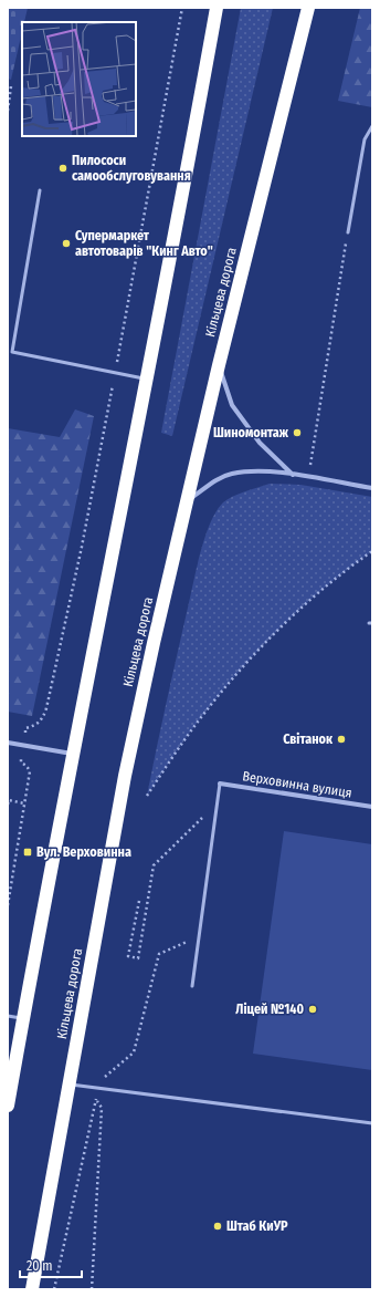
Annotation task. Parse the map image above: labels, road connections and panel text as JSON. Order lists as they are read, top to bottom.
{
  "streets": {
    "highway": ["Кільцева дорога"],
    "street": ["Верховинна вулиця"]
  },
  "places": {
    "other": [
      "Пилососи самообслуговування",
      "Супермаркет автотоварів \"Кинг Авто\"",
      "Шиномонтаж",
      "Світанок",
      "Ліцей №140",
      "Штаб КиУР"
    ],
    "transit": ["Вул. Верховинна"]
  },
  "scale_bar": "20 m"
}
